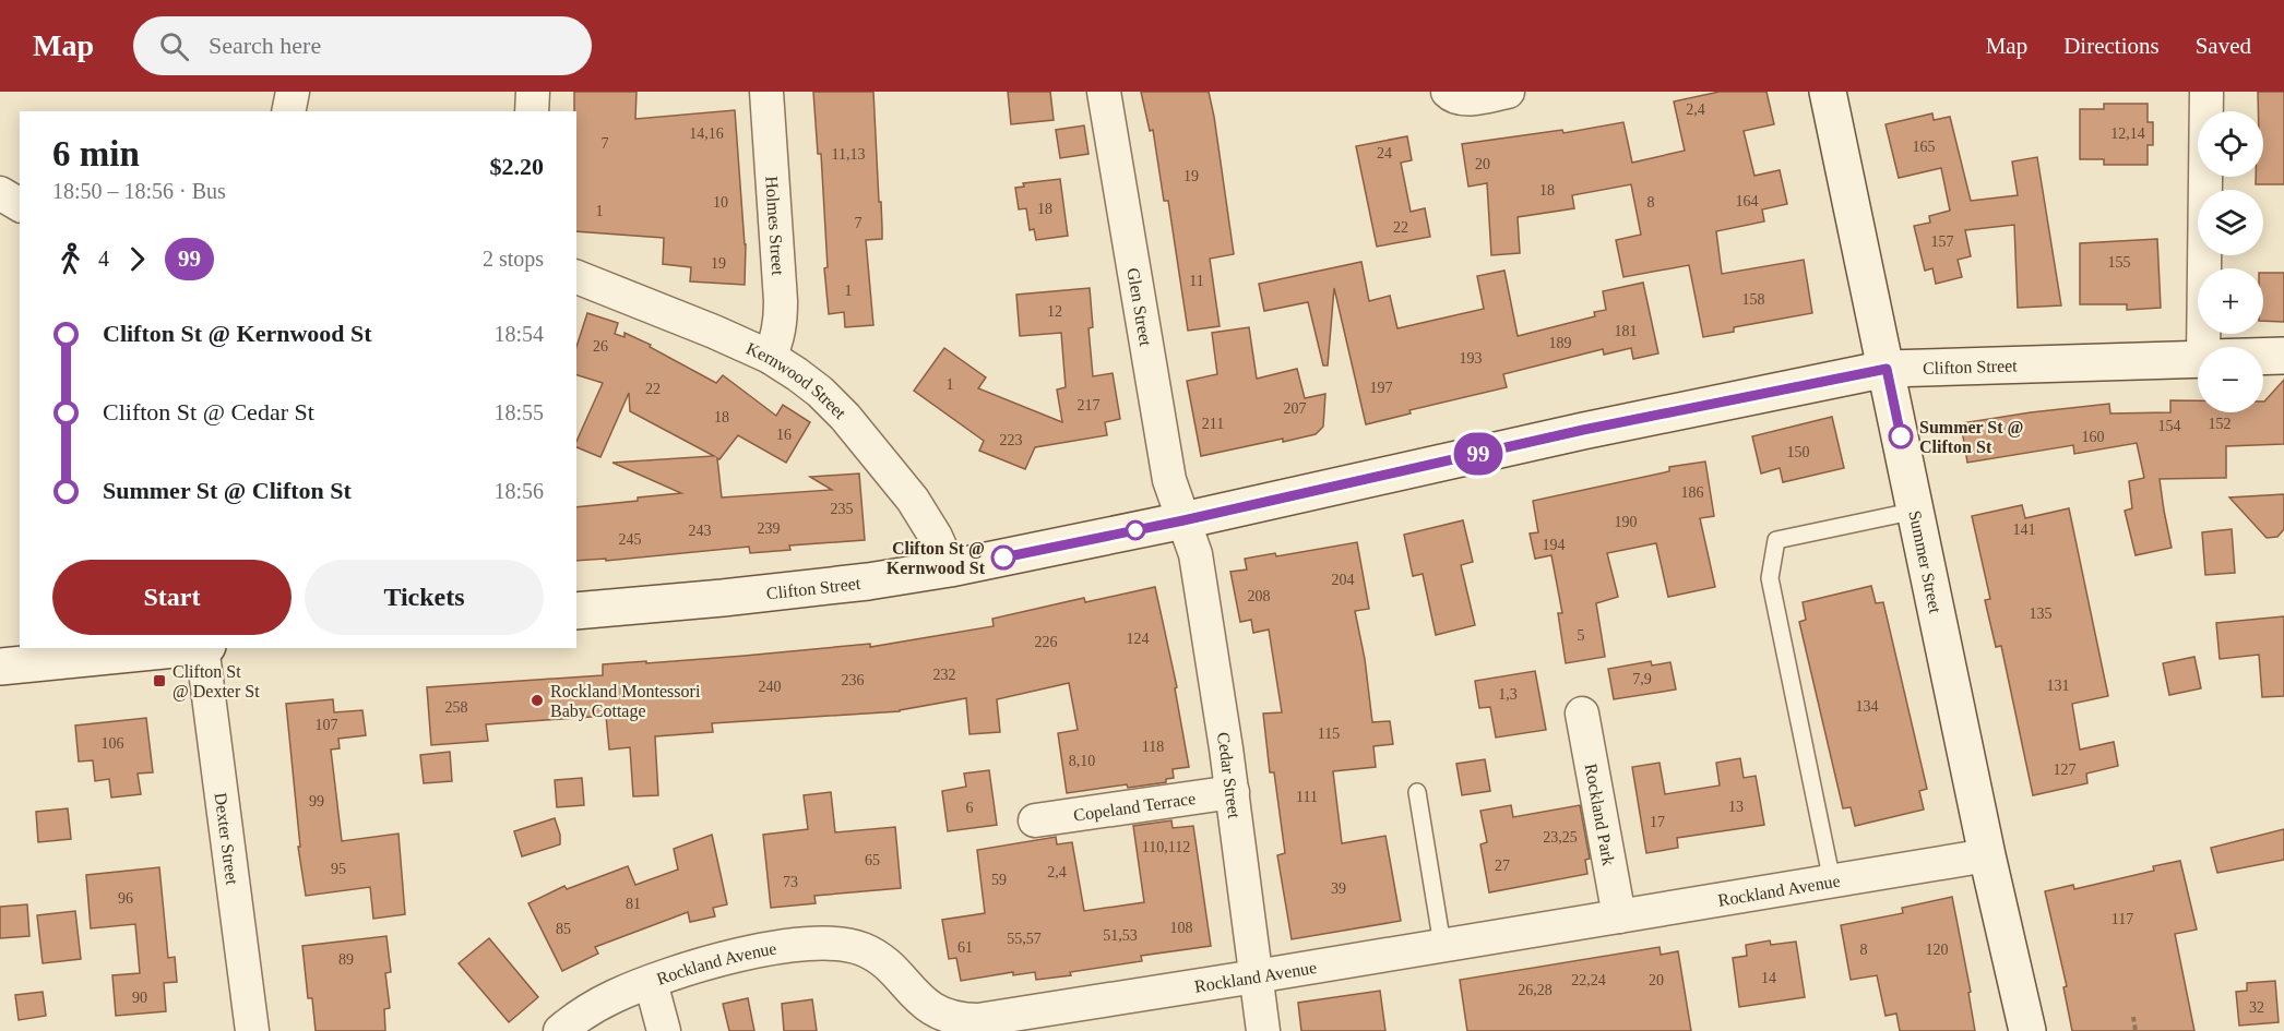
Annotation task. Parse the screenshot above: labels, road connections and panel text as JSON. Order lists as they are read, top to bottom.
{
  "streets": {
    "street": [
      "Holmes Street",
      "Glen Street",
      "Clifton Street",
      "Kernwood Street",
      "Summer Street",
      "Cedar Street",
      "Copeland Terrace",
      "Rockland Park",
      "Dexter Street",
      "Rockland Avenue"
    ]
  },
  "crossings": [
    ["Holmes Street", "Kernwood Street"],
    ["Glen Street", "Clifton Street"],
    ["Glen Street", "Cedar Street"],
    ["Clifton Street", "Kernwood Street"],
    ["Clifton Street", "Summer Street"],
    ["Clifton Street", "Cedar Street"],
    ["Summer Street", "Rockland Avenue"],
    ["Cedar Street", "Copeland Terrace"],
    ["Cedar Street", "Rockland Avenue"],
    ["Rockland Park", "Rockland Avenue"]
  ],
  "places": {
    "other": ["Summer St @ Clifton St", "Clifton St @ Kernwood St", "Rockland Montessori Baby Cottage"],
    "transit": ["Clifton St @ Dexter St"]
  },
  "lines": ["bus line 99"],
  "house_numbers": [
    "2,4",
    "14,16",
    "12,14",
    "7",
    "165",
    "24",
    "11,13",
    "20",
    "19",
    "18",
    "164",
    "10",
    "8",
    "18",
    "1",
    "7",
    "22",
    "157",
    "155",
    "19",
    "11",
    "1",
    "158",
    "12",
    "181",
    "189",
    "26",
    "193",
    "1",
    "197",
    "22",
    "217",
    "207",
    "18",
    "211",
    "152",
    "154",
    "16",
    "160",
    "223",
    "150",
    "186",
    "235",
    "190",
    "239",
    "141",
    "243",
    "245",
    "194",
    "204",
    "208",
    "135",
    "5",
    "124",
    "226",
    "232",
    "7,9",
    "236",
    "131",
    "240",
    "1,3",
    "134",
    "258",
    "107",
    "115",
    "106",
    "118",
    "8,10",
    "127",
    "111",
    "99",
    "13",
    "6",
    "17",
    "23,25",
    "110,112",
    "65",
    "27",
    "95",
    "2,4",
    "59",
    "73",
    "39",
    "96",
    "81",
    "117",
    "108",
    "85",
    "51,53",
    "55,57",
    "61",
    "8",
    "120",
    "89",
    "14",
    "22,24",
    "20",
    "26,28",
    "90",
    "32"
  ],
  "page": {
    "header": "Map",
    "search": "Search here",
    "nav": ["Map", "Directions", "Saved"],
    "on_map": "99",
    "map_buttons": ["+", "−"],
    "heading": ["6 min", "18:50 – 18:56 · Bus", "$2.20"],
    "legs": ["4", "99", "2 stops"],
    "list": [
      {
        "name": "Clifton St @ Kernwood St",
        "value": "18:54"
      },
      {
        "name": "Clifton St @ Cedar St",
        "value": "18:55"
      },
      {
        "name": "Summer St @ Clifton St",
        "value": "18:56"
      }
    ],
    "buttons": ["Start", "Tickets"]
  }
}
